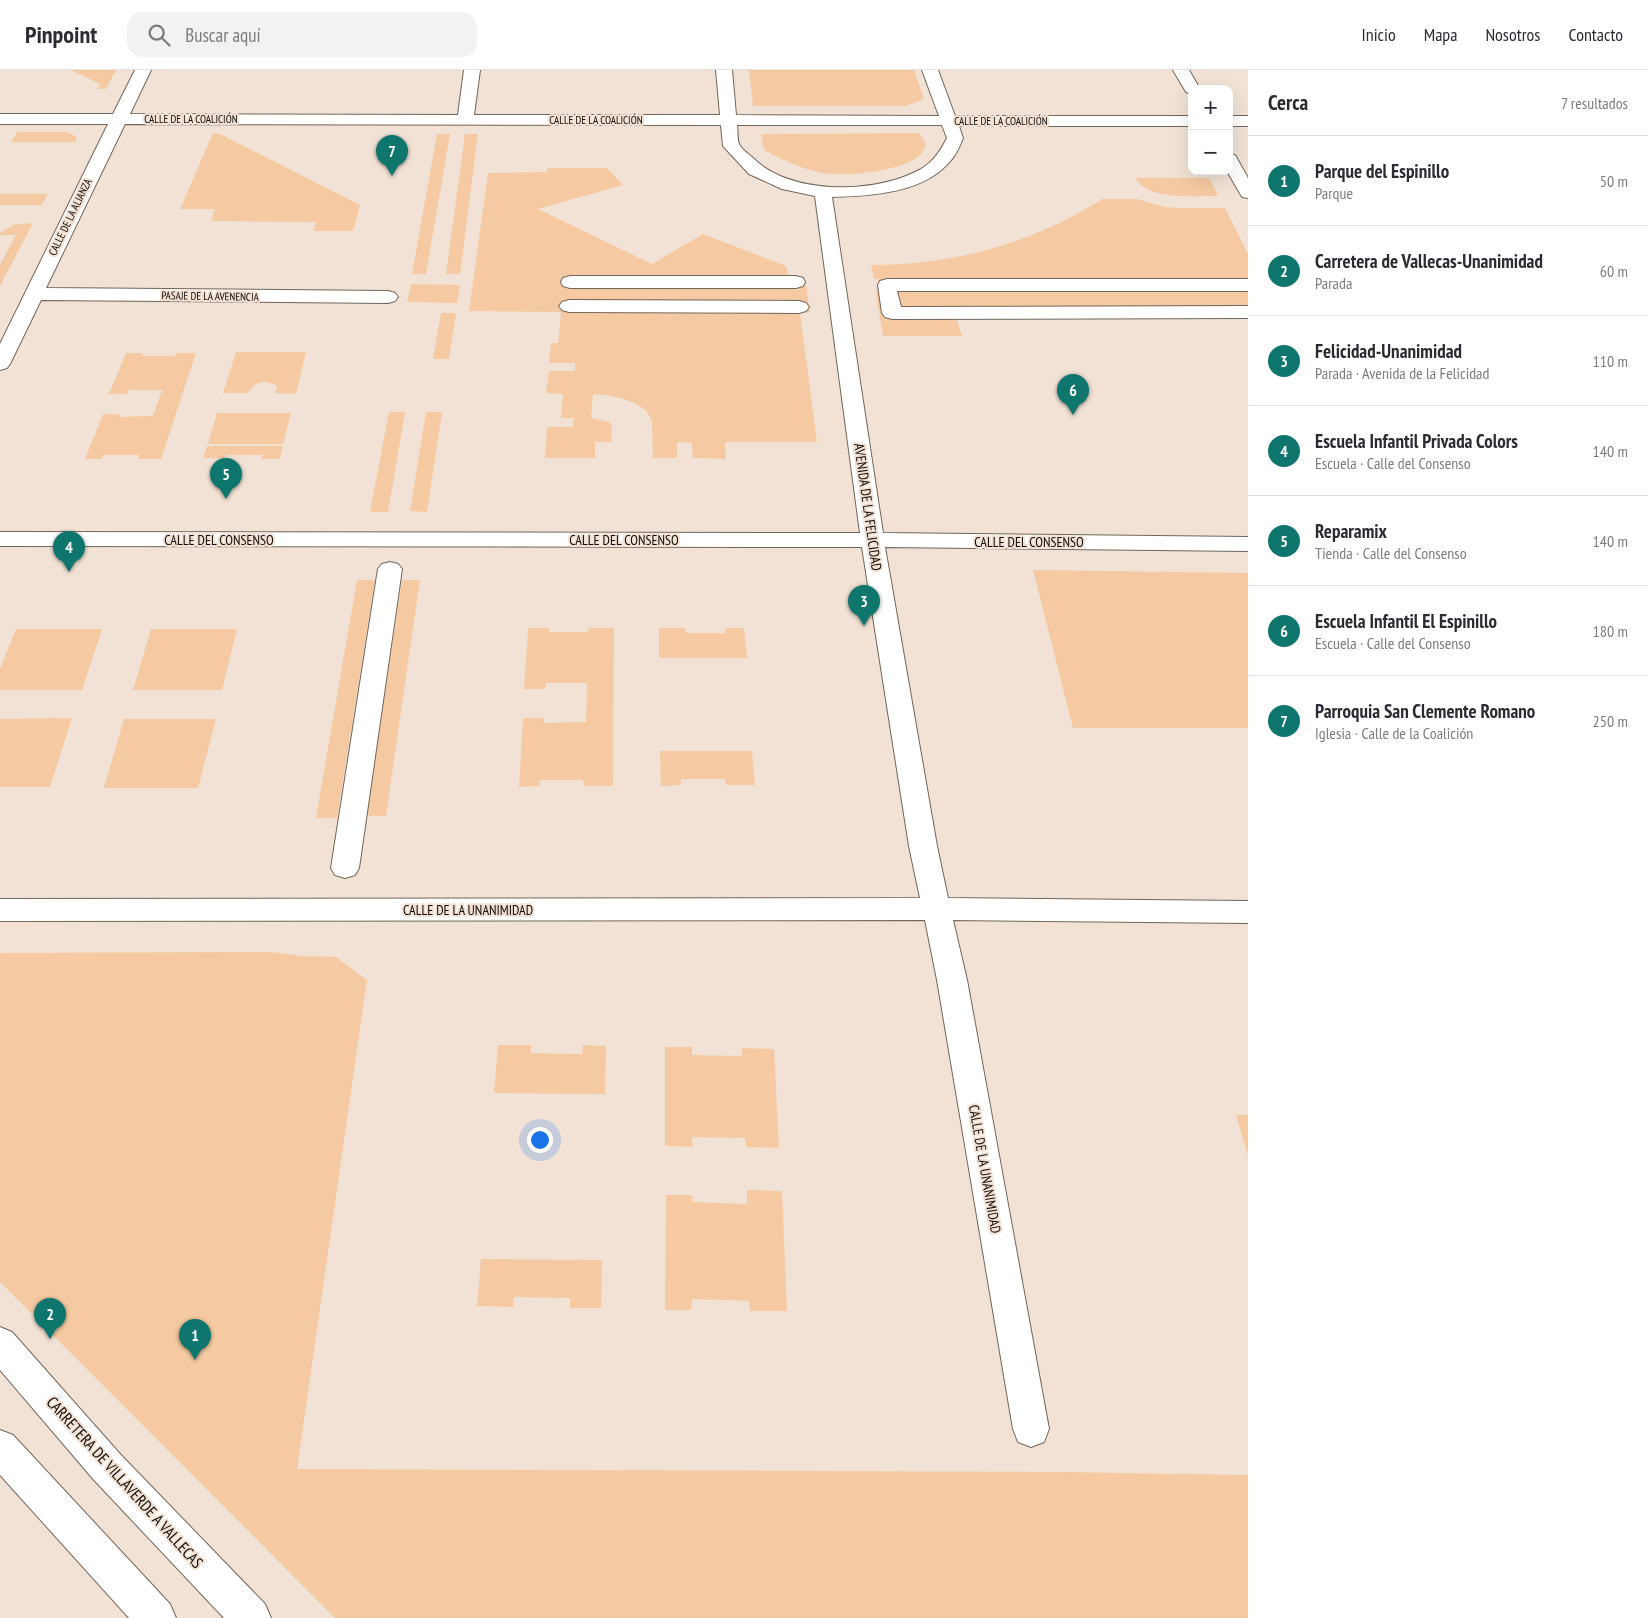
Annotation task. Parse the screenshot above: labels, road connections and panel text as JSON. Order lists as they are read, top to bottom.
{
  "streets": {
    "street": [
      "CALLE DE LA COALICIÓN",
      "CALLE DE LA ALIANZA",
      "PASAJE DE LA AVENENCIA",
      "AVENIDA DE LA FELICIDAD",
      "CALLE DEL CONSENSO",
      "CALLE DE LA UNANIMIDAD",
      "CARRETERA DE VILLAVERDE A VALLECAS"
    ]
  },
  "crossings": [
    ["CALLE DE LA COALICIÓN", "CALLE DE LA ALIANZA"],
    ["CALLE DE LA ALIANZA", "PASAJE DE LA AVENENCIA"],
    ["AVENIDA DE LA FELICIDAD", "CALLE DEL CONSENSO"],
    ["AVENIDA DE LA FELICIDAD", "CALLE DE LA UNANIMIDAD"]
  ],
  "page": {
    "header": "Pinpoint",
    "search": "Buscar aquí",
    "nav": [
      "Inicio",
      "Mapa",
      "Nosotros",
      "Contacto"
    ],
    "heading": ["Cerca", "7 resultados"],
    "map_buttons": ["+", "−"],
    "pins": [
      "7",
      "6",
      "5",
      "4",
      "3",
      "2",
      "1"
    ],
    "list": [
      {
        "mark": "1",
        "name": "Parque del Espinillo",
        "note": "Parque",
        "value": "50 m"
      },
      {
        "mark": "2",
        "name": "Carretera de Vallecas-Unanimidad",
        "note": "Parada",
        "value": "60 m"
      },
      {
        "mark": "3",
        "name": "Felicidad-Unanimidad",
        "note": "Parada · Avenida de la Felicidad",
        "value": "110 m"
      },
      {
        "mark": "4",
        "name": "Escuela Infantil Privada Colors",
        "note": "Escuela · Calle del Consenso",
        "value": "140 m"
      },
      {
        "mark": "5",
        "name": "Reparamix",
        "note": "Tienda · Calle del Consenso",
        "value": "140 m"
      },
      {
        "mark": "6",
        "name": "Escuela Infantil El Espinillo",
        "note": "Escuela · Calle del Consenso",
        "value": "180 m"
      },
      {
        "mark": "7",
        "name": "Parroquia San Clemente Romano",
        "note": "Iglesia · Calle de la Coalición",
        "value": "250 m"
      }
    ]
  }
}
